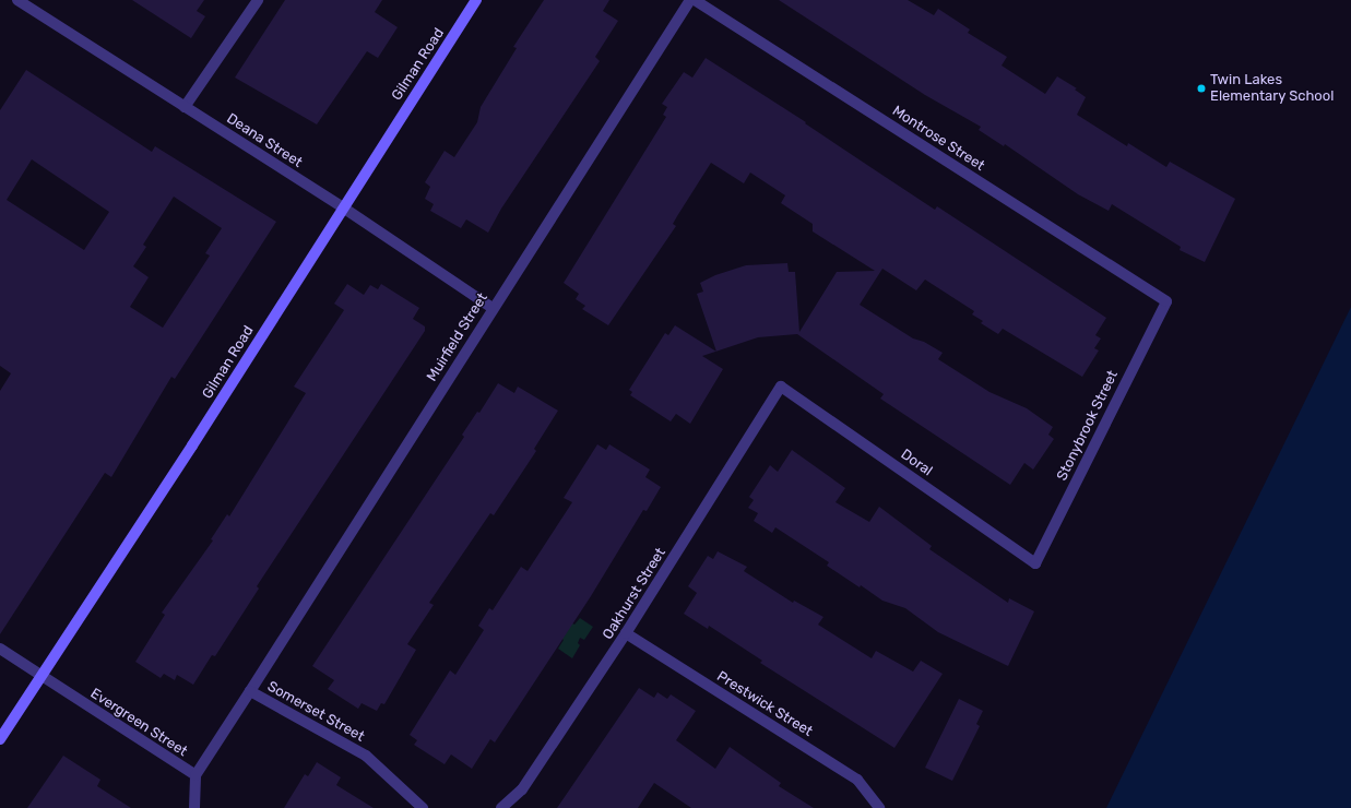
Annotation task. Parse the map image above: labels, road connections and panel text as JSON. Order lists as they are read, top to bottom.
{
  "streets": {
    "street": [
      "Gilman Road",
      "Montrose Street",
      "Deana Street",
      "Muirfield Street",
      "Stonybrook Street",
      "Doral",
      "Oakhurst Street",
      "Prestwick Street",
      "Somerset Street",
      "Evergreen Street"
    ]
  },
  "crossings": [
    ["Gilman Road", "Deana Street"],
    ["Gilman Road", "Evergreen Street"],
    ["Montrose Street", "Stonybrook Street"],
    ["Deana Street", "Muirfield Street"],
    ["Muirfield Street", "Somerset Street"],
    ["Stonybrook Street", "Doral"],
    ["Doral", "Oakhurst Street"],
    ["Oakhurst Street", "Prestwick Street"],
    ["Somerset Street", "Evergreen Street"]
  ],
  "places": ["Twin Lakes Elementary School"]
}
